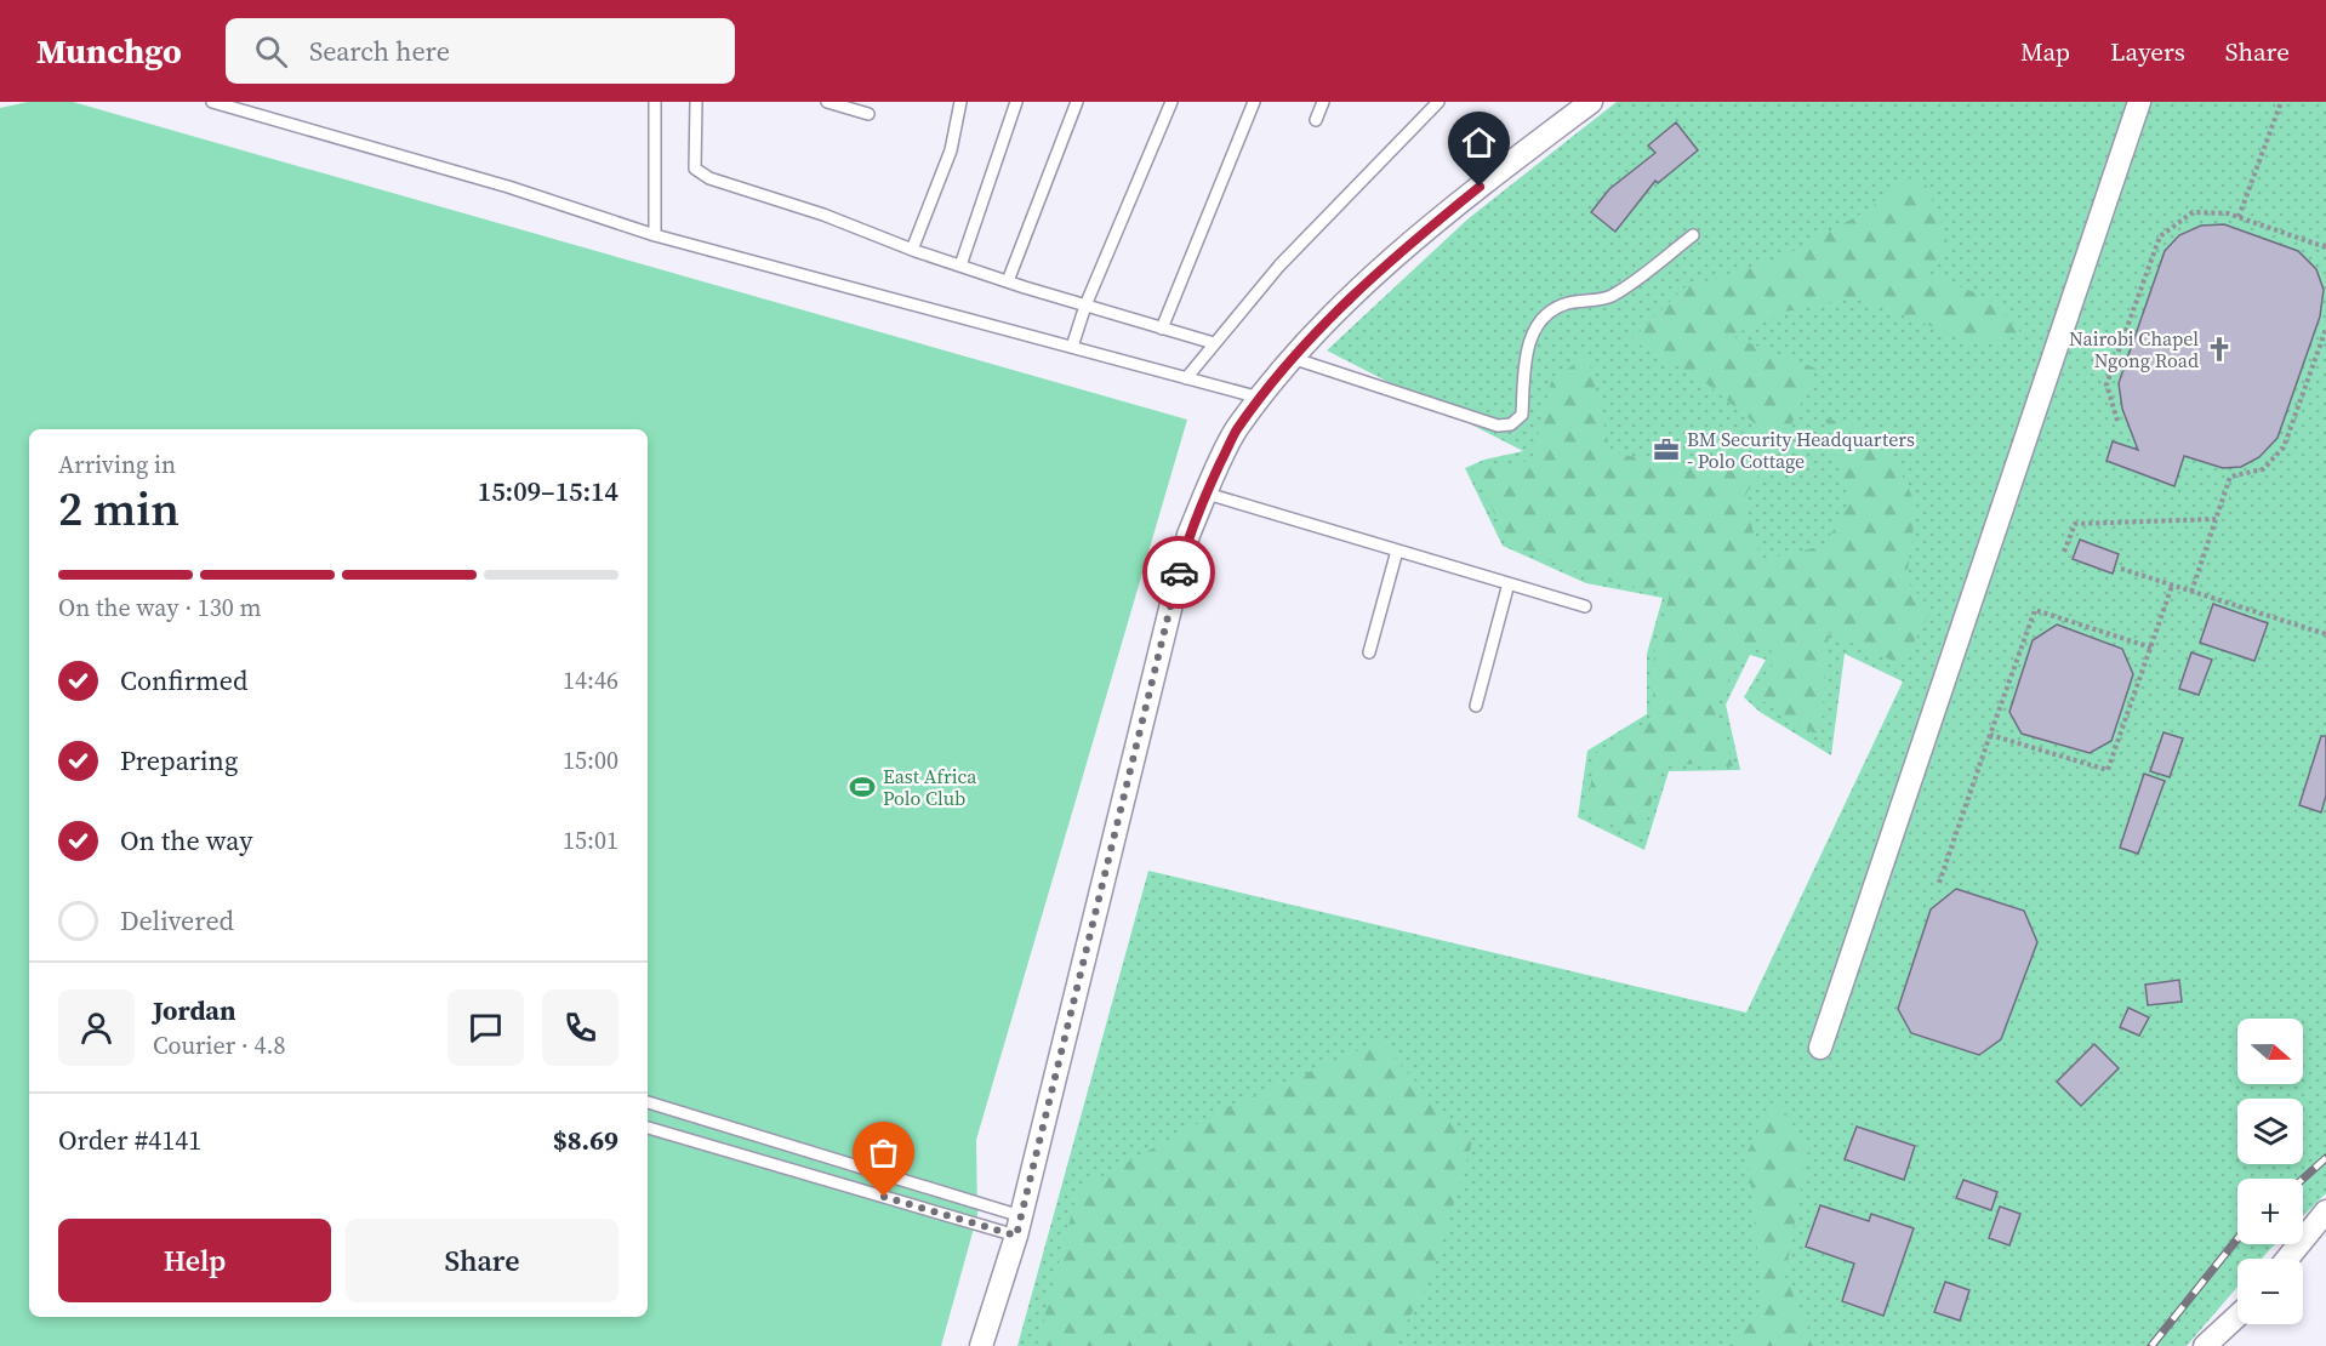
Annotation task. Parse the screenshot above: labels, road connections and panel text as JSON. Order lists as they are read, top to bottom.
{
  "places": {
    "church": ["Nairobi Chapel Ngong Road"],
    "office": ["BM Security Headquarters - Polo Cottage"],
    "sports": ["East Africa Polo Club"]
  },
  "north": "right",
  "page": {
    "header": "Munchgo",
    "search": "Search here",
    "nav": ["Map", "Layers", "Share"],
    "heading": ["2 min", "Arriving in", "15:09–15:14"],
    "panel": [
      "Jordan",
      "Courier · 4.8",
      "Order #4141",
      "$8.69"
    ],
    "bar": "On the way · 130 m",
    "list": [
      ["Confirmed", "14:46"],
      ["Preparing", "15:00"],
      ["On the way", "15:01"],
      "Delivered"
    ],
    "map_buttons": ["+", "−"],
    "buttons": ["Help", "Share"]
  }
}
